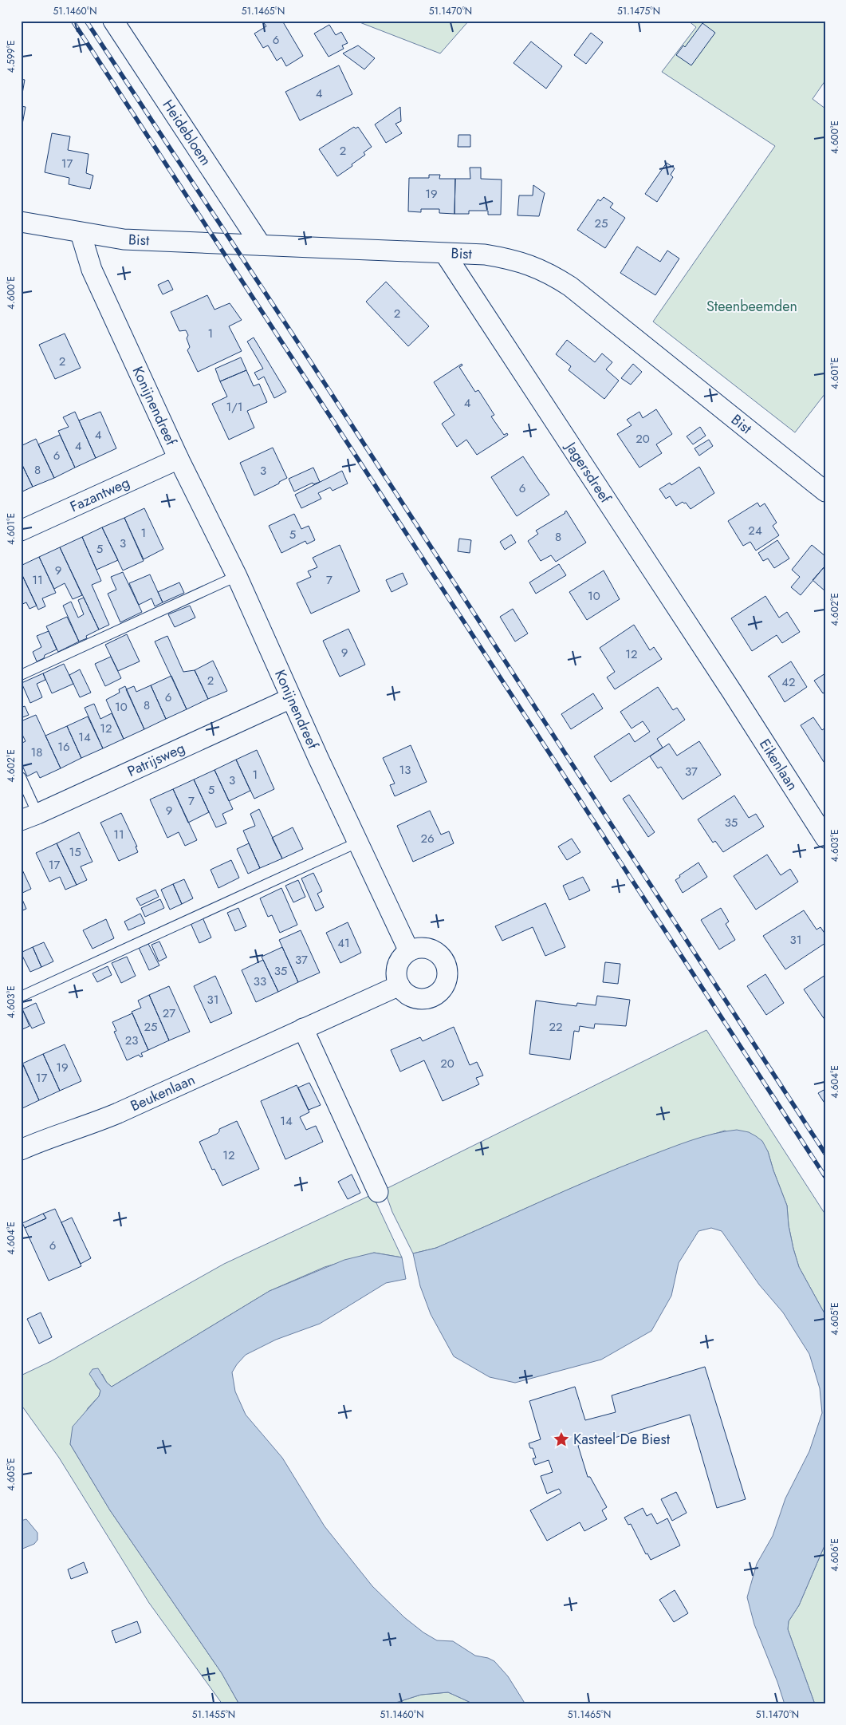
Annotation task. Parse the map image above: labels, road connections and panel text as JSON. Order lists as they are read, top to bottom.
{
  "streets": {
    "street": [
      "Heidebloem",
      "Bist",
      "Konijnendreef",
      "Jagersdreef",
      "Fazantweg",
      "Patrijsweg",
      "Eikenlaan",
      "Beukenlaan"
    ]
  },
  "crossings": [
    ["Heidebloem", "Bist"],
    ["Bist", "Konijnendreef"],
    ["Bist", "Jagersdreef"],
    ["Konijnendreef", "Fazantweg"],
    ["Konijnendreef", "Patrijsweg"],
    ["Jagersdreef", "Eikenlaan"]
  ],
  "parks": ["Steenbeemden"],
  "places": {
    "place": ["Kasteel De Biest"]
  },
  "house_numbers": [
    "6",
    "4",
    "2",
    "17",
    "19",
    "25",
    "2",
    "1",
    "2",
    "4",
    "1/1",
    "4",
    "20",
    "4",
    "6",
    "8",
    "3",
    "6",
    "24",
    "1",
    "5",
    "8",
    "3",
    "5",
    "9",
    "11",
    "7",
    "10",
    "9",
    "12",
    "2",
    "42",
    "6",
    "8",
    "10",
    "12",
    "14",
    "16",
    "18",
    "13",
    "37",
    "1",
    "3",
    "5",
    "7",
    "9",
    "35",
    "11",
    "26",
    "15",
    "17",
    "31",
    "41",
    "37",
    "35",
    "33",
    "31",
    "27",
    "25",
    "22",
    "23",
    "20",
    "19",
    "17",
    "14",
    "12",
    "6"
  ],
  "coordinates": [
    "51.1460°N",
    "51.1465°N",
    "51.1470°N",
    "51.1475°N",
    "4.599°E",
    "4.600°E",
    "4.601°E",
    "4.602°E",
    "4.603°E",
    "4.604°E",
    "4.605°E",
    "4.606°E",
    "51.1455°N"
  ]
}
